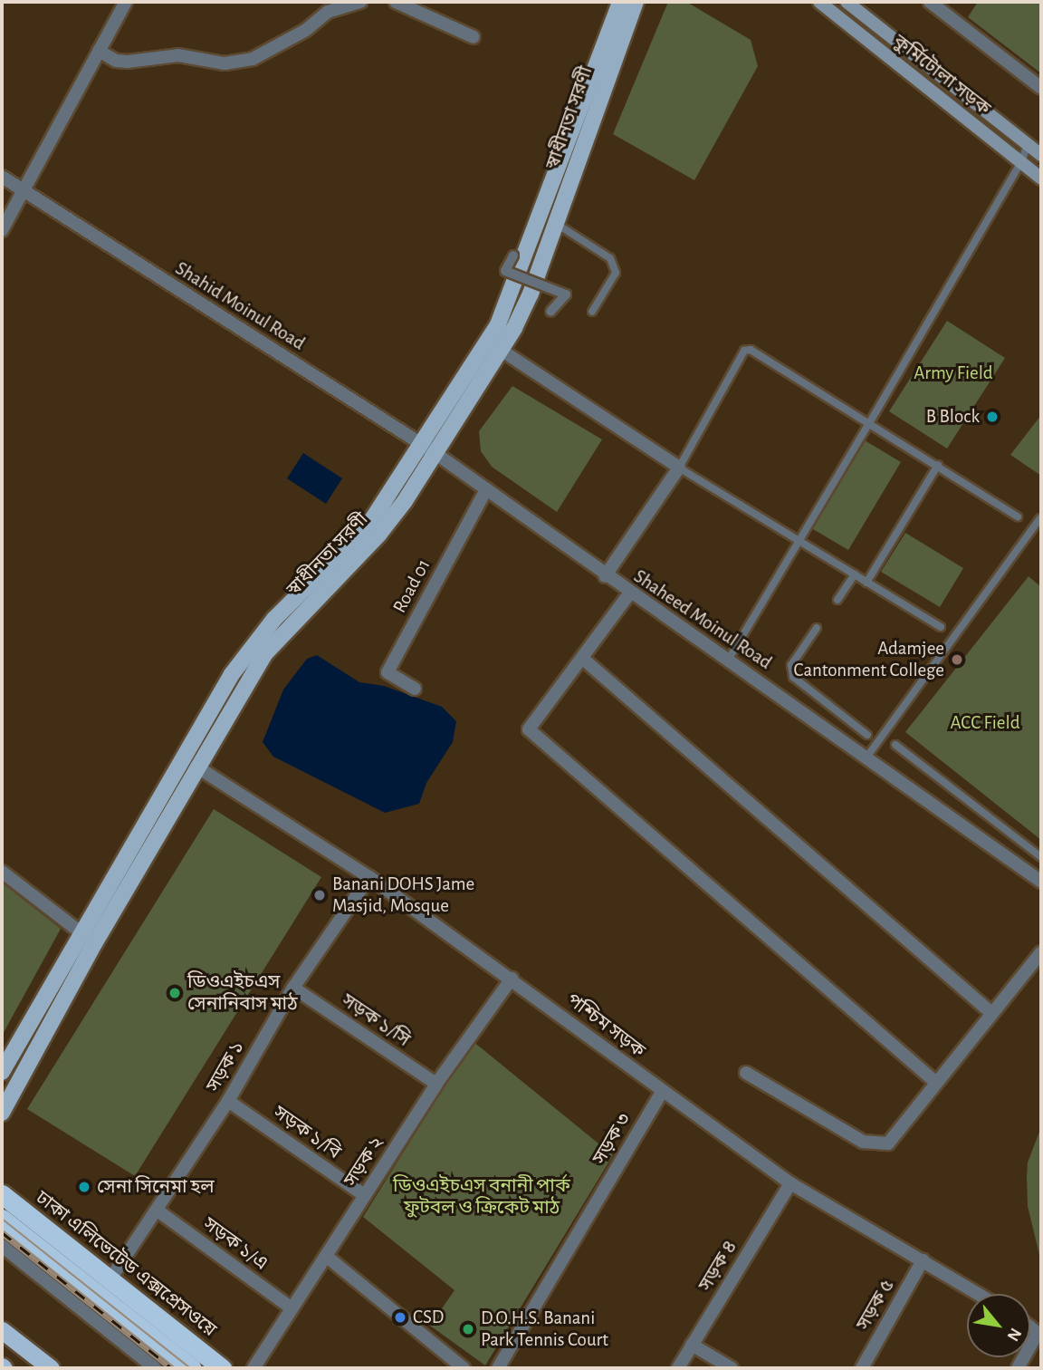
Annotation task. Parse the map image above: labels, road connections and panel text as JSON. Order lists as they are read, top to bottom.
{
  "streets": {
    "highway": ["ঢাকা এলিভেটেড এক্সপ্রেসওয়ে"],
    "main road": ["কুর্মিটোলা সড়ক", "স্বাধীনতা সরণী"],
    "street": [
      "Shahid Moinul Road",
      "Road 01",
      "Shaheed Moinul Road",
      "সড়ক ১/সি",
      "পশ্চিম সড়ক",
      "সড়ক ১",
      "সড়ক ১/বি",
      "সড়ক ৩",
      "সড়ক ২",
      "সড়ক ১/এ",
      "সড়ক ৪",
      "সড়ক ৫"
    ]
  },
  "crossings": [
    ["স্বাধীনতা সরণী", "Shahid Moinul Road"],
    ["স্বাধীনতা সরণী", "Shaheed Moinul Road"],
    ["স্বাধীনতা সরণী", "পশ্চিম সড়ক"],
    ["Shahid Moinul Road", "Shaheed Moinul Road"],
    ["Road 01", "Shaheed Moinul Road"],
    ["সড়ক ১/সি", "সড়ক ১"],
    ["সড়ক ১/সি", "সড়ক ২"],
    ["পশ্চিম সড়ক", "সড়ক ১"],
    ["পশ্চিম সড়ক", "সড়ক ৩"],
    ["পশ্চিম সড়ক", "সড়ক ২"],
    ["পশ্চিম সড়ক", "সড়ক ৪"],
    ["পশ্চিম সড়ক", "সড়ক ৫"],
    ["সড়ক ১", "সড়ক ১/বি"],
    ["সড়ক ১", "সড়ক ১/এ"],
    ["সড়ক ১/বি", "সড়ক ২"],
    ["সড়ক ২", "সড়ক ১/এ"]
  ],
  "parks": ["Army Field", "ACC Field", "ডিওএইচএস বনানী পার্ক ফুটবল ও ক্রিকেট মাঠ"],
  "places": [
    "B Block",
    "Adamjee Cantonment College",
    "Banani DOHS Jame Masjid, Mosque",
    "ডিওএইচএস সেনানিবাস মাঠ",
    "সেনা সিনেমা হল",
    "CSD",
    "D.O.H.S. Banani Park Tennis Court"
  ],
  "north": "bottom right"
}
